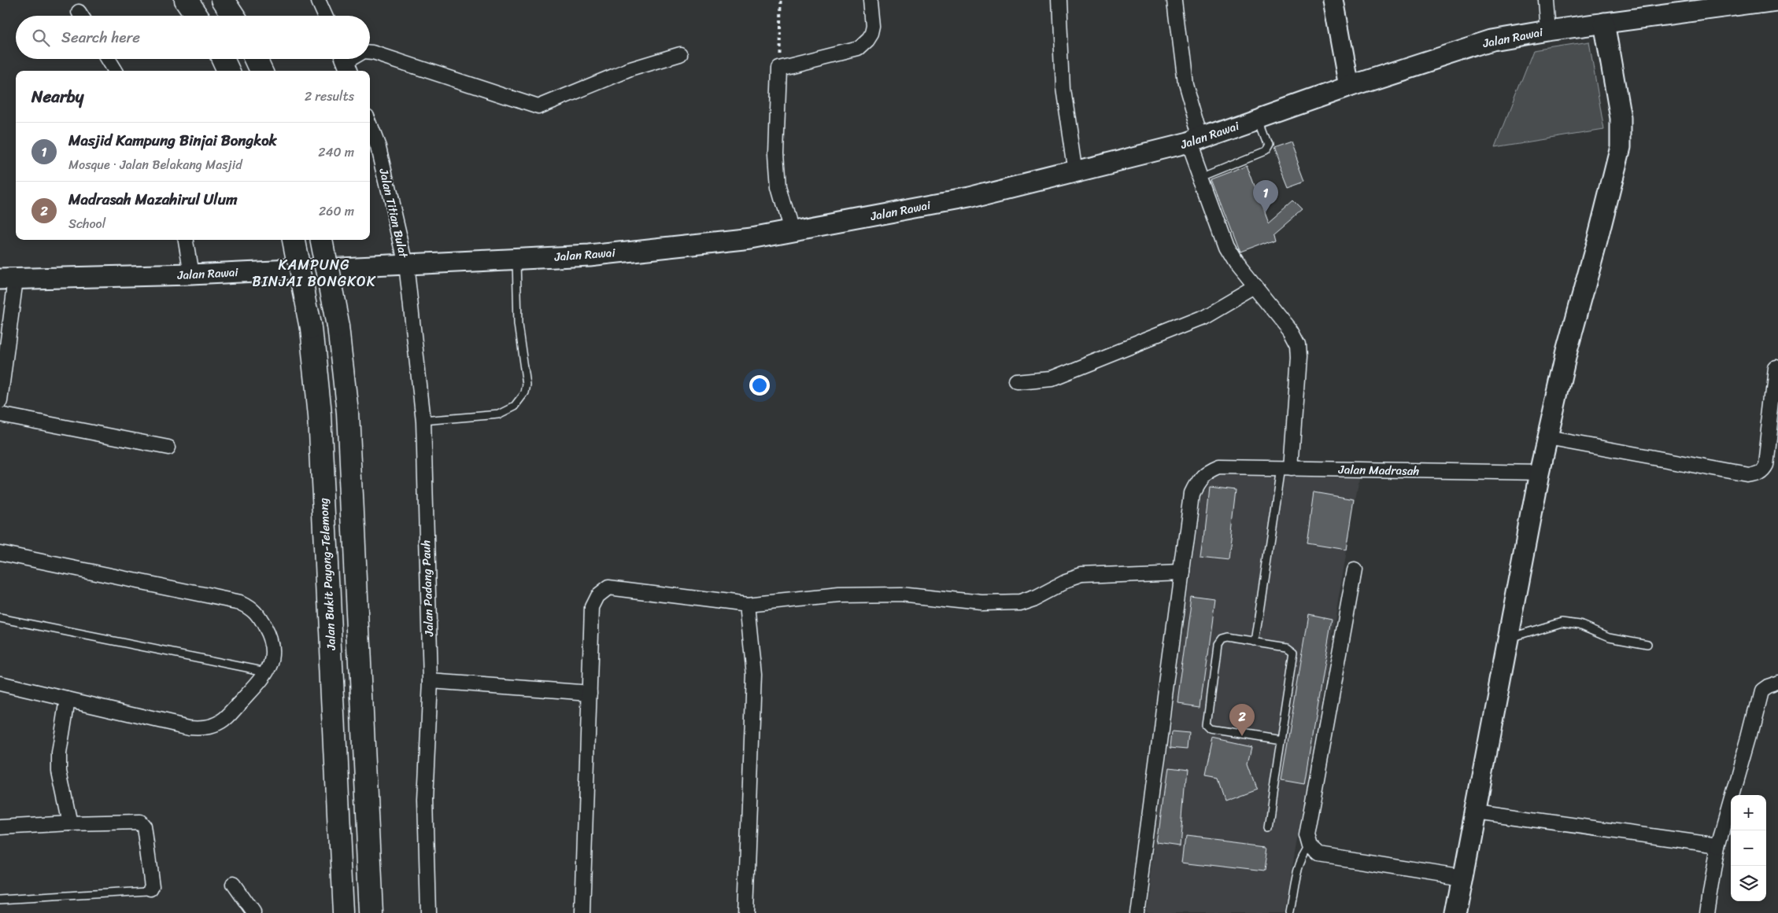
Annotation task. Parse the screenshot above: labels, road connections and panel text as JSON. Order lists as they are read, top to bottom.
{
  "streets": {
    "highway": ["Jalan Bukit Payong-Telemong"],
    "main road": ["Jalan Rawai"],
    "street": ["Jalan Titian Bulat", "Jalan Madrasah", "Jalan Padang Pauh"]
  },
  "crossings": [
    ["Jalan Rawai", "Jalan Titian Bulat"],
    ["Jalan Rawai", "Jalan Padang Pauh"],
    ["Jalan Titian Bulat", "Jalan Padang Pauh"]
  ],
  "districts": ["KAMPUNG BINJAI BONGKOK"],
  "page": {
    "search": "Search here",
    "heading": ["Nearby", "2 results"],
    "list": [
      {
        "mark": "1",
        "name": "Masjid Kampung Binjai Bongkok",
        "note": "Mosque · Jalan Belakang Masjid",
        "value": "240 m"
      },
      {
        "mark": "2",
        "name": "Madrasah Mazahirul Ulum",
        "note": "School",
        "value": "260 m"
      }
    ],
    "pins": ["1", "2"],
    "map_buttons": ["+", "−"]
  }
}
